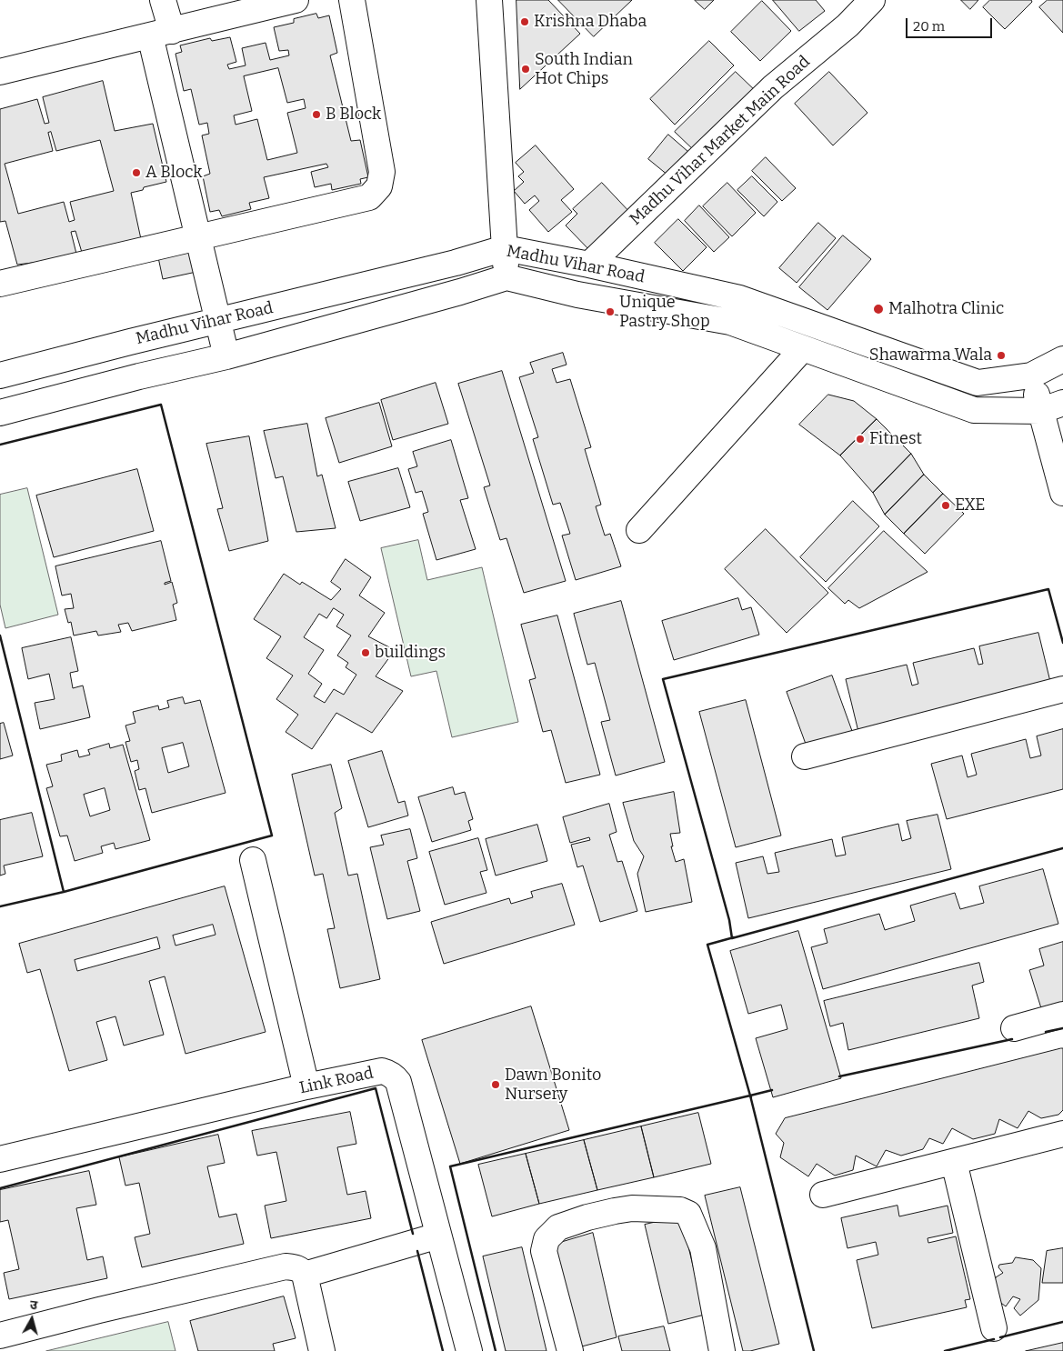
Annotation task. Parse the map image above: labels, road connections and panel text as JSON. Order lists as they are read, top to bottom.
{
  "streets": {
    "street": ["Madhu Vihar Market Main Road", "Madhu Vihar Road", "Link Road"]
  },
  "crossings": [
    ["Madhu Vihar Market Main Road", "Madhu Vihar Road"]
  ],
  "places": [
    "Krishna Dhaba",
    "South Indian Hot Chips",
    "B Block",
    "A Block",
    "Malhotra Clinic",
    "Unique Pastry Shop",
    "Shawarma Wala",
    "Fitnest",
    "EXE",
    "buildings",
    "Dawn Bonito Nursery"
  ],
  "scale_bar": "20 m",
  "north": "top"
}
